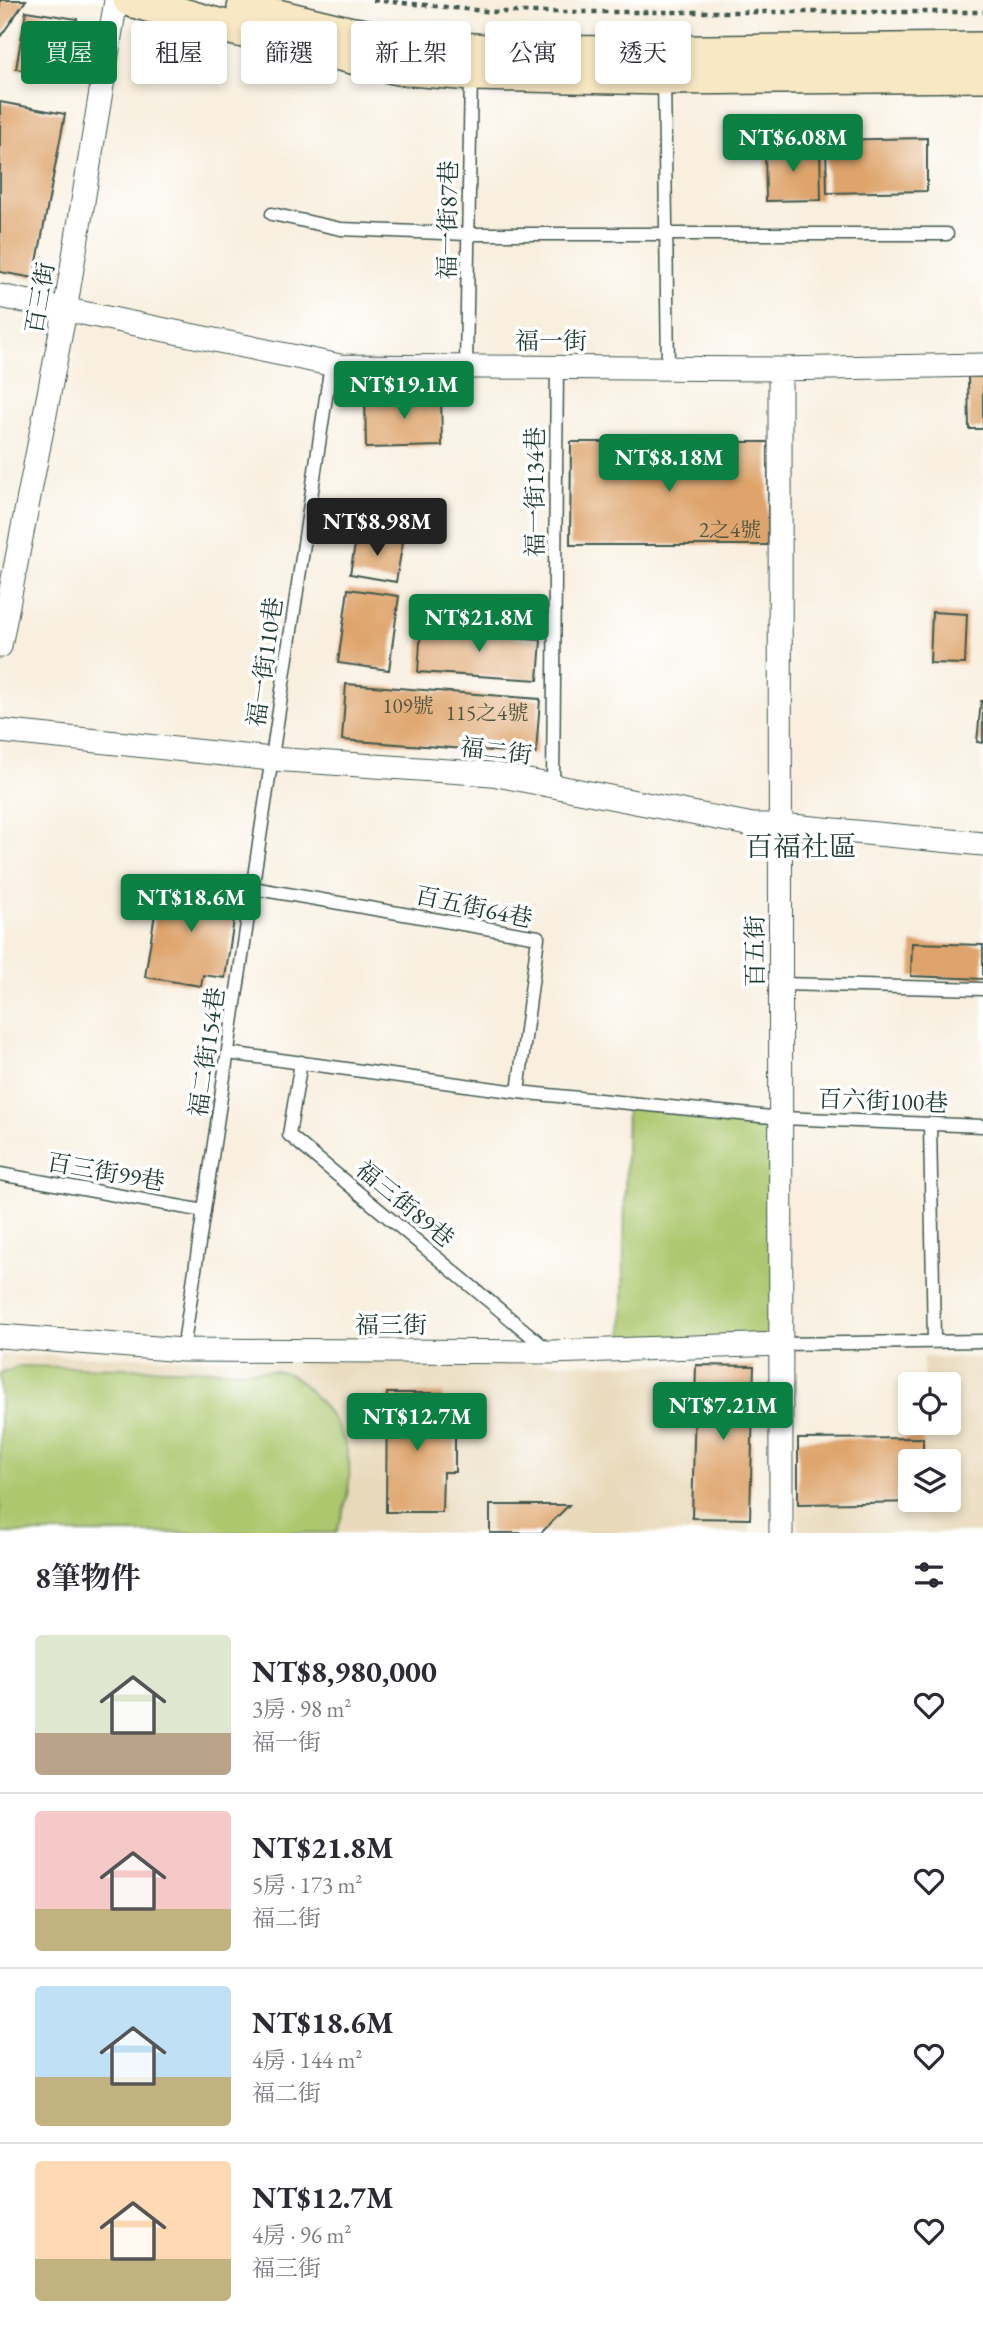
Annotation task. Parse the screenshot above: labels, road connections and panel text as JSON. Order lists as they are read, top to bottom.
{
  "streets": {
    "street": [
      "百三街",
      "福一街",
      "福二街",
      "百五街",
      "福三街"
    ],
    "lane": [
      "福一街87巷",
      "福一街134巷",
      "福一街110巷",
      "百五街64巷",
      "福二街154巷",
      "百六街100巷",
      "百三街99巷",
      "福三街89巷"
    ]
  },
  "crossings": [
    ["福一街87巷", "福一街"],
    ["百三街", "福一街"],
    ["福一街", "福一街134巷"],
    ["福一街", "福一街110巷"],
    ["福一街", "百五街"],
    ["福一街134巷", "福二街"],
    ["福一街110巷", "福二街"],
    ["福一街110巷", "福二街154巷"],
    ["福二街", "百五街"],
    ["福二街", "福二街154巷"],
    ["百五街64巷", "福二街154巷"],
    ["百五街", "百六街100巷"],
    ["百五街", "福三街"],
    ["福二街154巷", "百三街99巷"],
    ["福二街154巷", "福三街"],
    ["福三街89巷", "福三街"]
  ],
  "districts": ["百福社區"],
  "house_numbers": ["2之4號", "109號", "115之4號"],
  "page": {
    "chip": [
      "買屋",
      "租屋",
      "篩選",
      "新上架",
      "公寓",
      "透天"
    ],
    "price": [
      "NT$6.08M",
      "NT$19.1M",
      "NT$8.18M",
      "NT$8.98M",
      "NT$21.8M",
      "NT$18.6M",
      "NT$7.21M",
      "NT$12.7M"
    ],
    "heading": "8筆物件",
    "list": [
      {
        "name": "NT$8,980,000",
        "note": "3房 · 98 m² · 福一街"
      },
      {
        "name": "NT$21.8M",
        "note": "5房 · 173 m² · 福二街"
      },
      {
        "name": "NT$18.6M",
        "note": "4房 · 144 m² · 福二街"
      },
      {
        "name": "NT$12.7M",
        "note": "4房 · 96 m² · 福三街"
      }
    ]
  }
}
